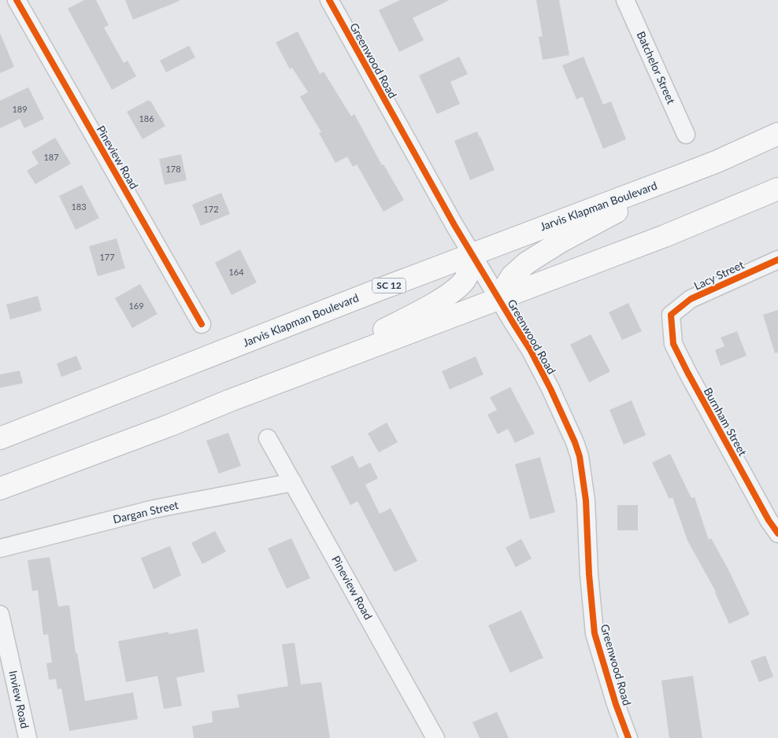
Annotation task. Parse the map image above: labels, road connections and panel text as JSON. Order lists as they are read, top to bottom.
{
  "streets": {
    "highway": ["Jarvis Klapman Boulevard", "SC 12"],
    "street": [
      "Greenwood Road",
      "Batchelor Street",
      "Pineview Road",
      "Lacy Street",
      "Burnham Street",
      "Dargan Street",
      "Inview Road"
    ]
  },
  "crossings": [
    ["Greenwood Road", "Jarvis Klapman Boulevard"],
    ["Pineview Road", "Dargan Street"],
    ["Lacy Street", "Burnham Street"]
  ],
  "house_numbers": [
    "189",
    "186",
    "187",
    "178",
    "183",
    "172",
    "177",
    "164",
    "169"
  ]
}
